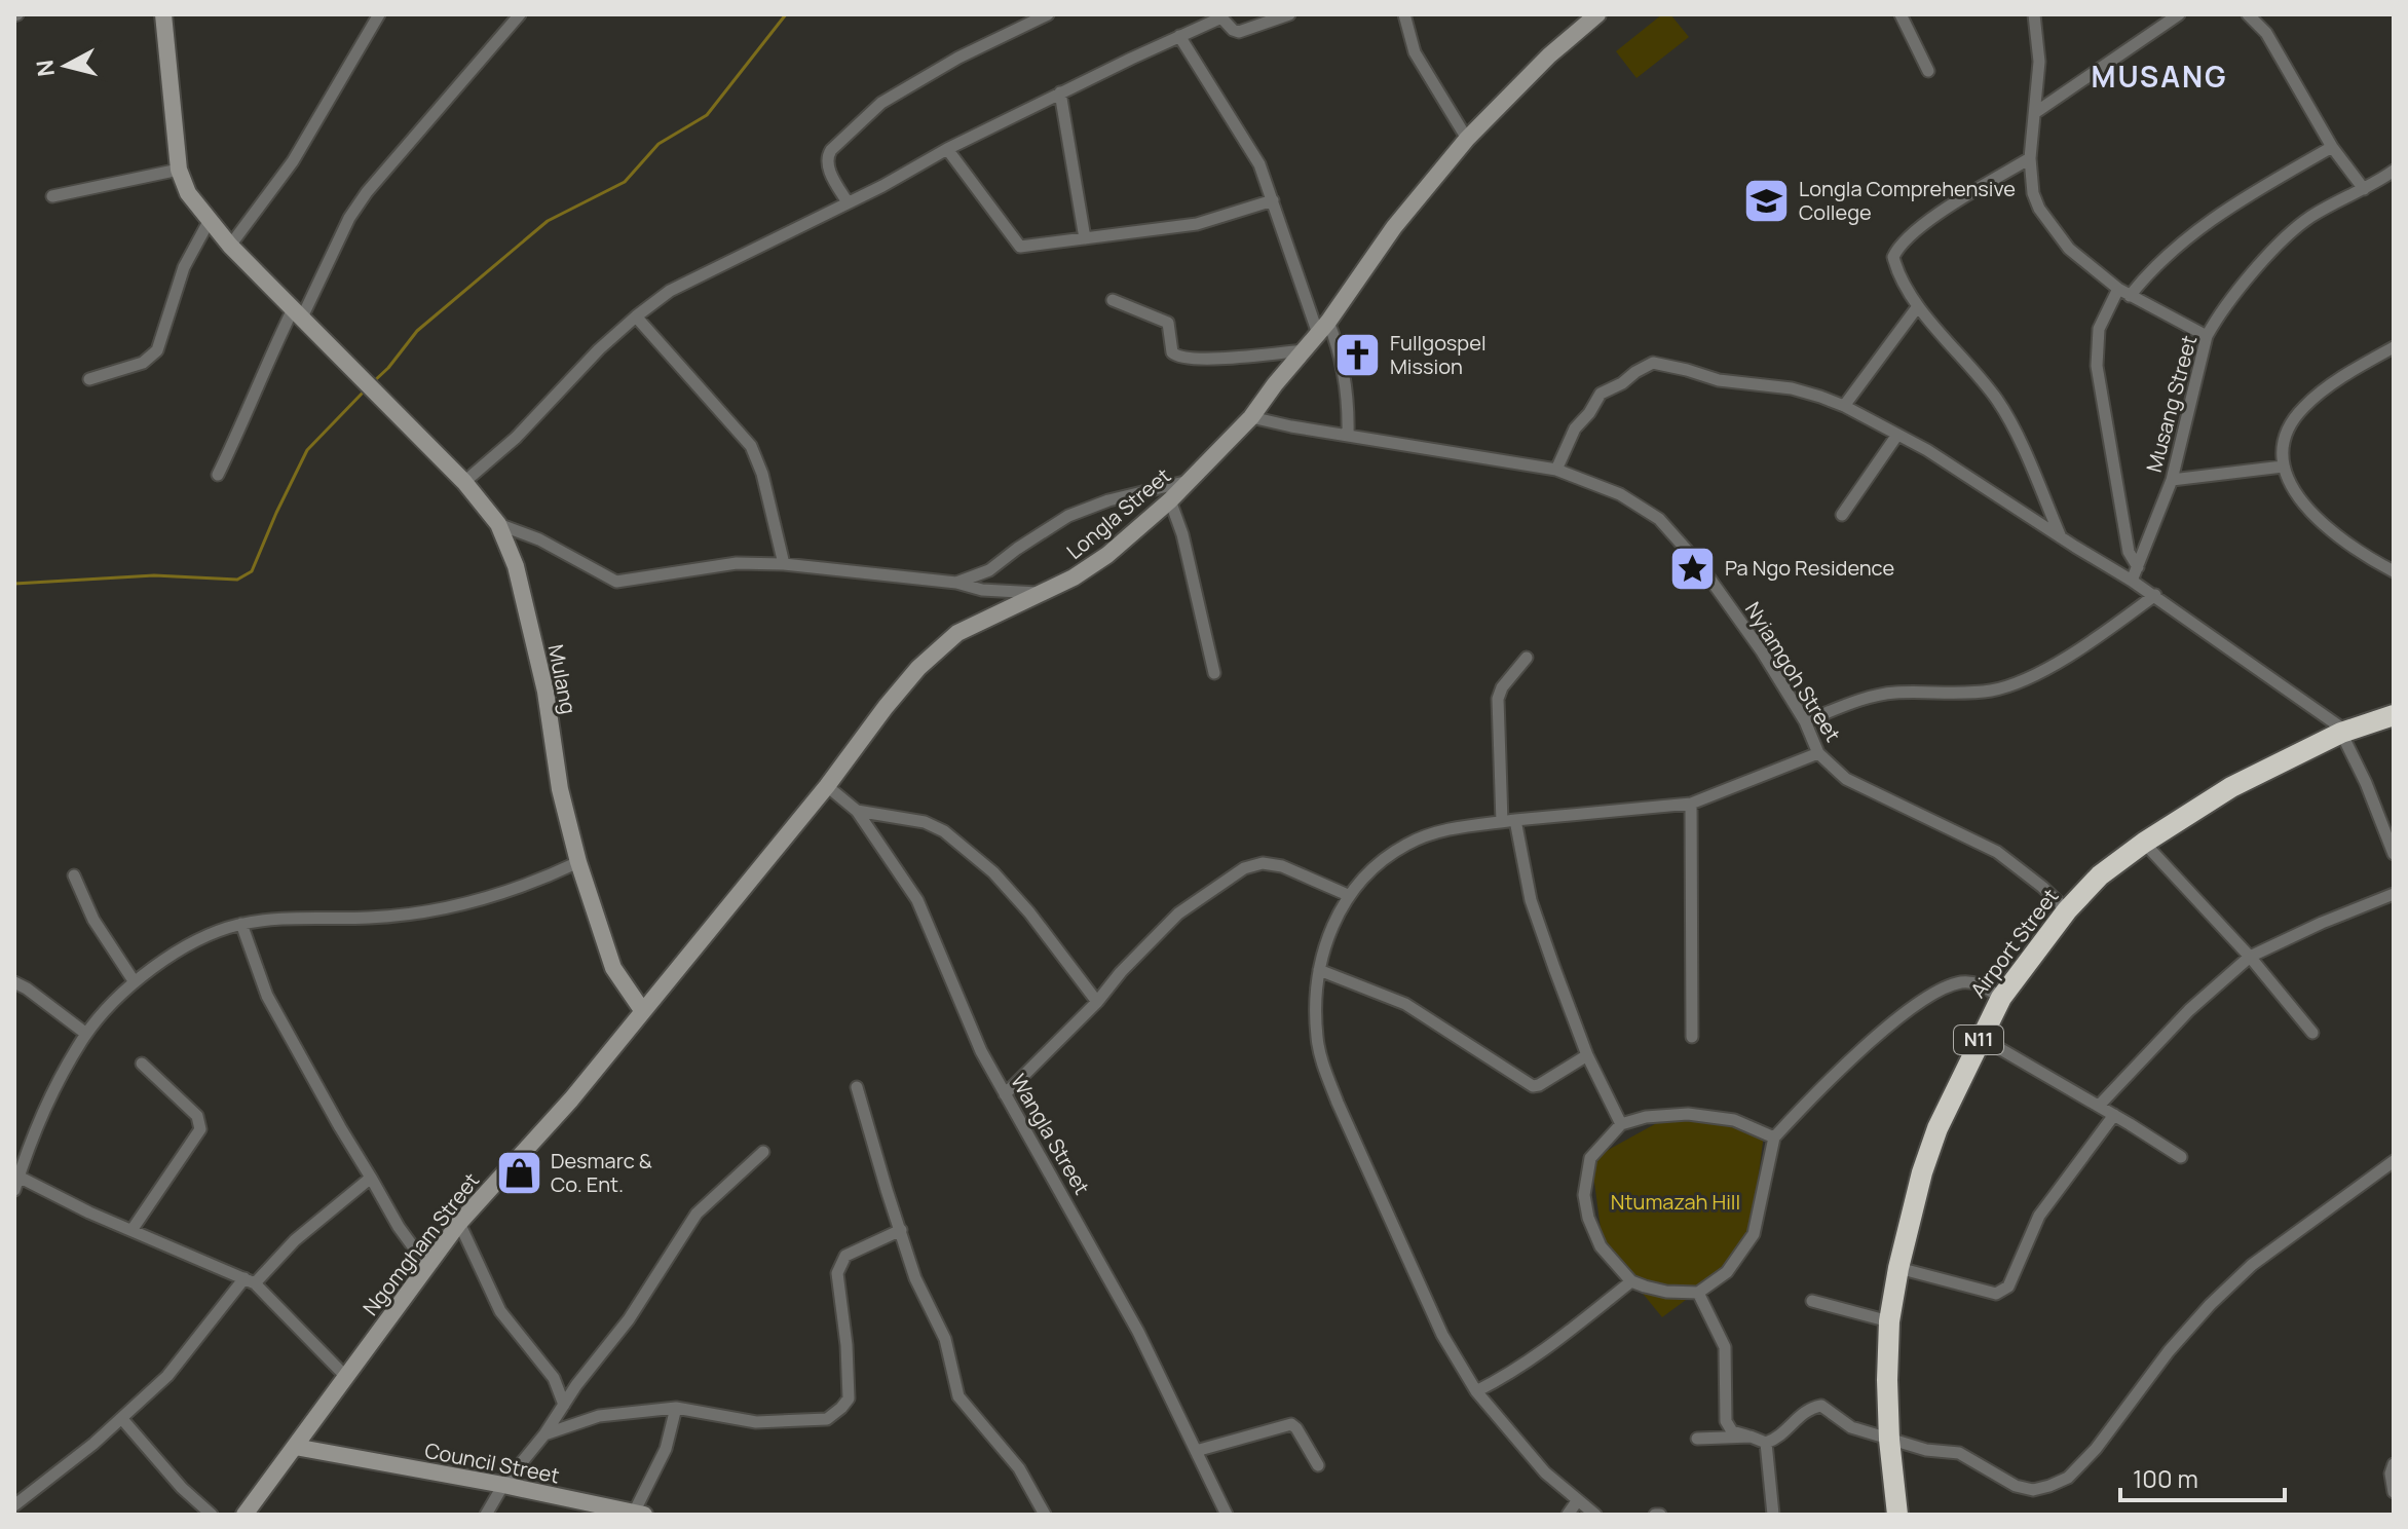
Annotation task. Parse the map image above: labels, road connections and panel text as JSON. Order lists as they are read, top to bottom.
{
  "streets": {
    "highway": ["Airport Street", "N11"],
    "main road": [
      "Longla Street",
      "Mulang",
      "Ngomgham Street",
      "Council Street"
    ],
    "street": ["Musang Street", "Nyiamgoh Street", "Wangla Street"]
  },
  "crossings": [
    ["Longla Street", "Nyiamgoh Street"],
    ["Longla Street", "Mulang"],
    ["Longla Street", "Wangla Street"],
    ["Longla Street", "Ngomgham Street"],
    ["Nyiamgoh Street", "Airport Street"],
    ["Mulang", "Ngomgham Street"],
    ["Airport Street", "N11"],
    ["Ngomgham Street", "Council Street"]
  ],
  "districts": ["MUSANG"],
  "parks": ["Ntumazah Hill"],
  "places": {
    "school or university": ["Longla Comprehensive College"],
    "church": ["Fullgospel Mission"],
    "place": ["Pa Ngo Residence"],
    "shop": ["Desmarc & Co. Ent."]
  },
  "scale_bar": "100 m",
  "north": "left"
}
